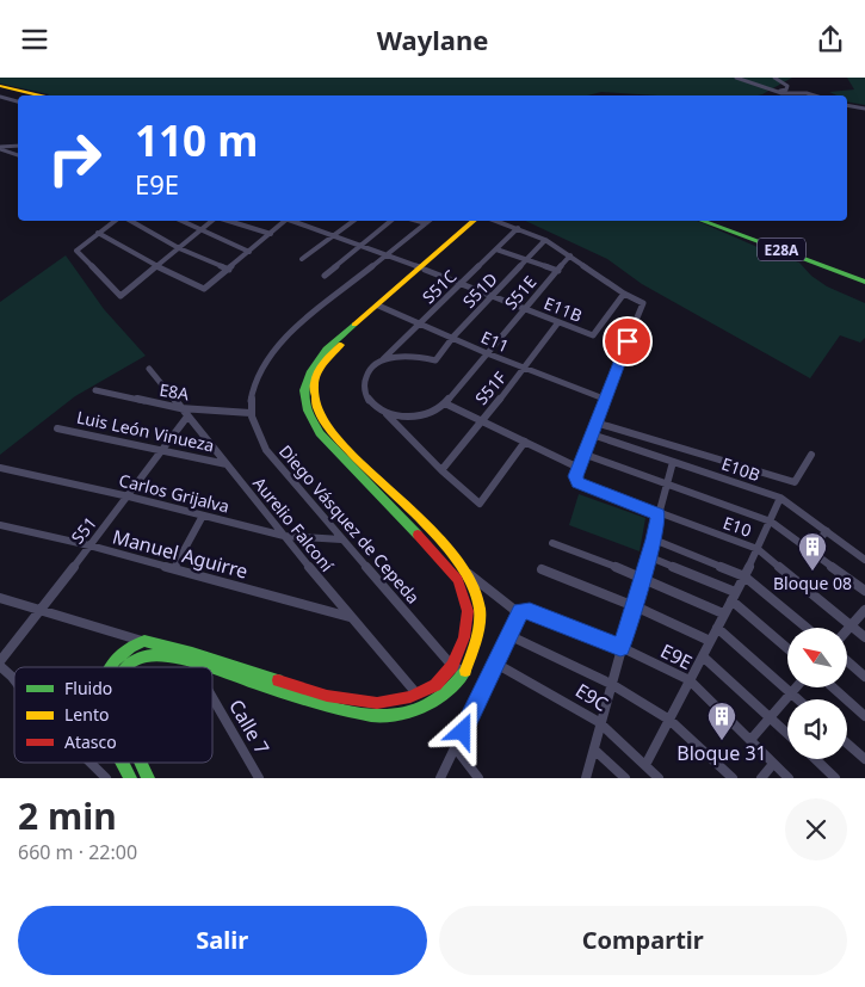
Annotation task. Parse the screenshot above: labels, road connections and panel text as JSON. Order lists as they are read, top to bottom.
{
  "streets": {
    "main road": ["E28A"],
    "street": [
      "S51C",
      "S51D",
      "S51E",
      "E11B",
      "E11",
      "S51F",
      "E8A",
      "Luis León Vinueza",
      "E10B",
      "Carlos Grijalva",
      "Aurelio Falconí",
      "Diego Vásquez de Cepeda",
      "E10",
      "S51",
      "Manuel Aguirre",
      "E9E",
      "E9C",
      "Calle 7"
    ]
  },
  "crossings": [
    ["S51C", "S51D"],
    ["S51C", "E11B"],
    ["S51C", "E11"],
    ["S51D", "E11B"],
    ["S51D", "E11"],
    ["S51E", "E11B"],
    ["S51E", "E11"],
    ["E11B", "S51F"],
    ["E11", "S51F"],
    ["E8A", "Aurelio Falconí"],
    ["E8A", "Diego Vásquez de Cepeda"],
    ["Luis León Vinueza", "Aurelio Falconí"],
    ["Luis León Vinueza", "S51"],
    ["Carlos Grijalva", "Aurelio Falconí"],
    ["Carlos Grijalva", "Diego Vásquez de Cepeda"],
    ["Carlos Grijalva", "S51"],
    ["Aurelio Falconí", "S51"],
    ["Aurelio Falconí", "Manuel Aguirre"],
    ["S51", "Manuel Aguirre"]
  ],
  "places": {
    "building": ["Bloque 08", "Bloque 31"]
  },
  "legend": ["Fluido", "Lento", "Atasco"],
  "north": "top left",
  "page": {
    "header": "Waylane",
    "turn": ["110 m", "E9E"],
    "heading": ["2 min", "660 m · 22:00"],
    "buttons": ["Salir", "Compartir"]
  }
}
